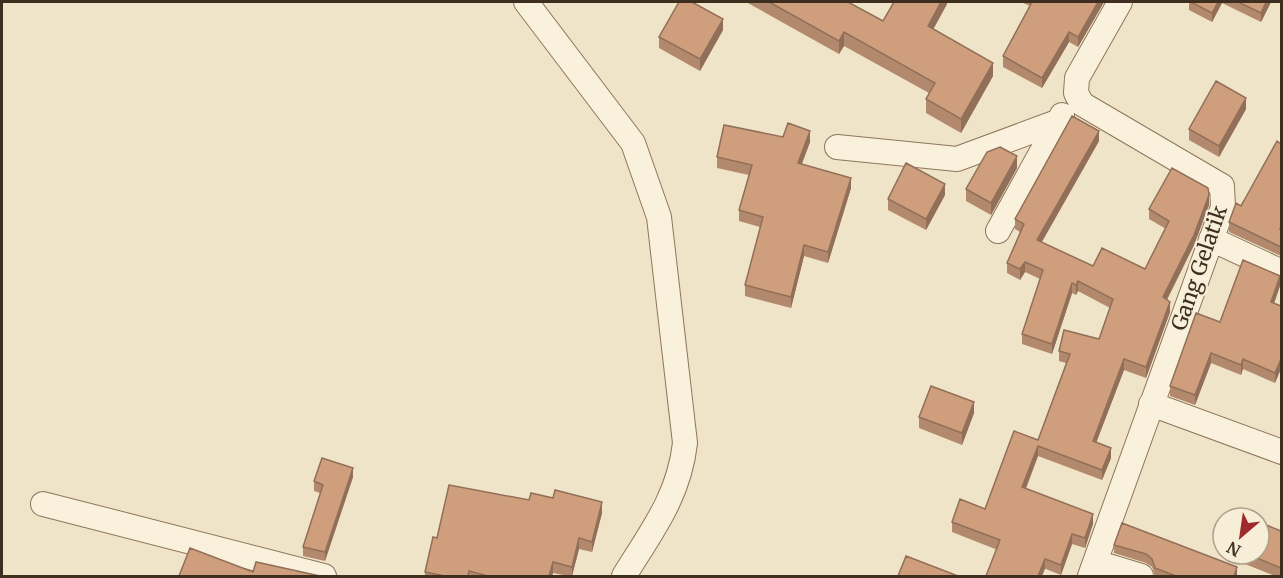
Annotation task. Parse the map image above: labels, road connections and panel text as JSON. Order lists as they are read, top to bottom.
{
  "streets": {
    "street": ["Gang Gelatik"]
  },
  "north": "bottom left"
}
